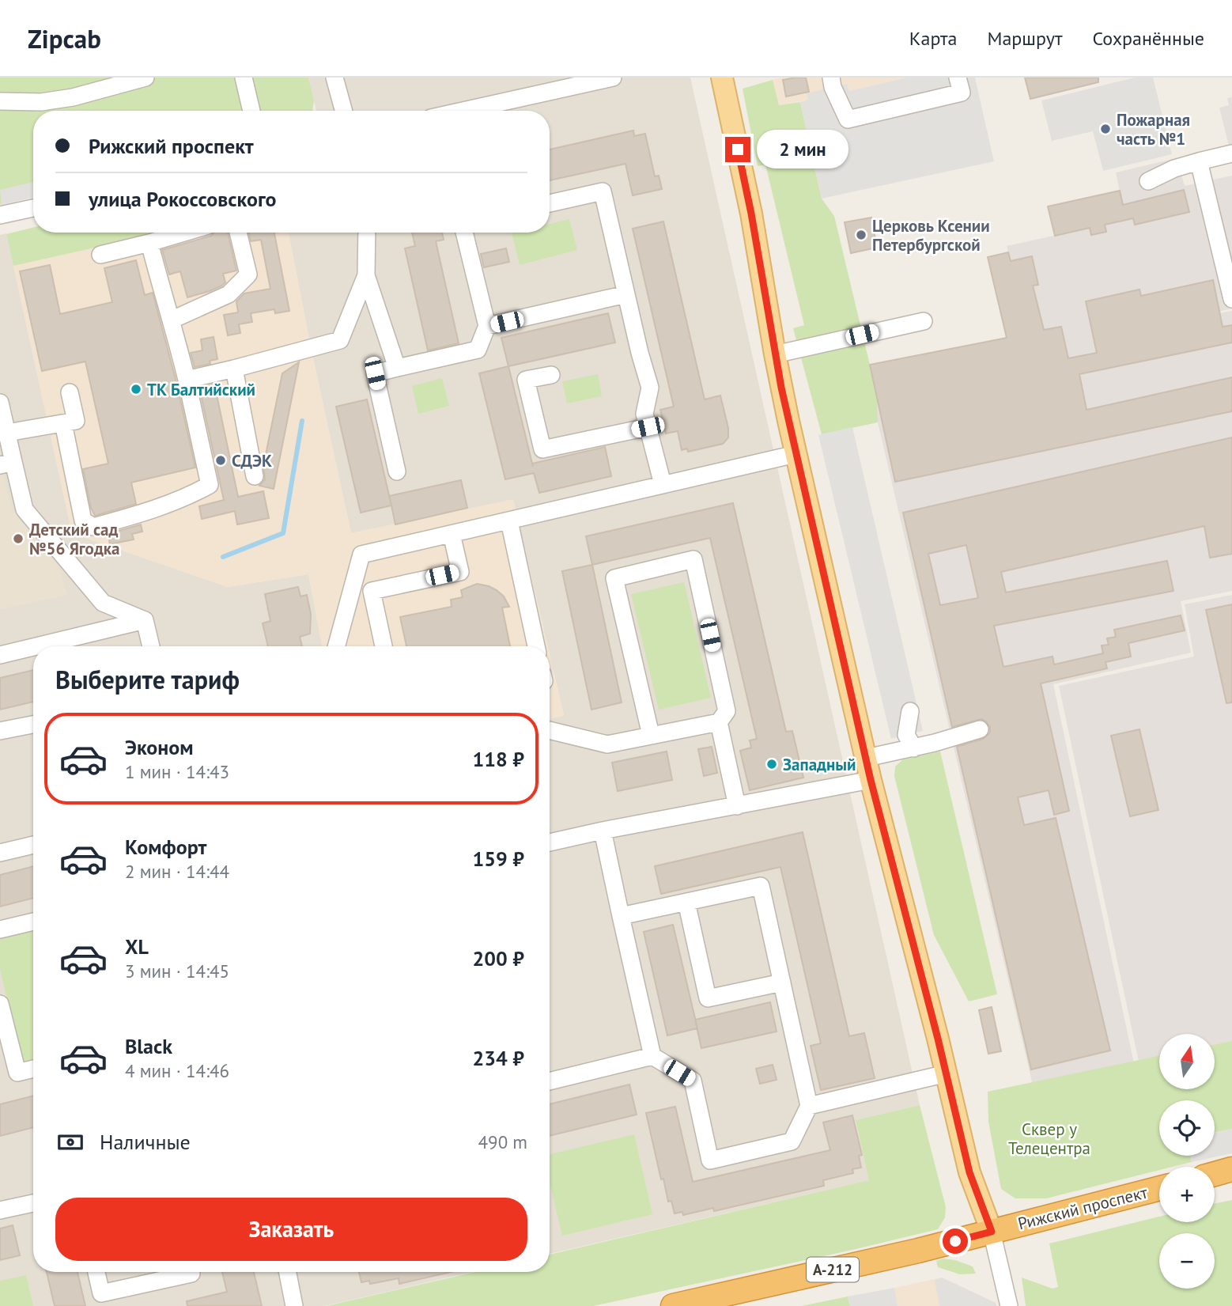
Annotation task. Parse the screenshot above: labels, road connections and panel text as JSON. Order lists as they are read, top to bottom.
{
  "streets": {
    "highway": ["Рижский проспект", "А-212"]
  },
  "parks": ["Сквер у Телецентра"],
  "places": [
    "Пожарная часть №1",
    "Церковь Ксении Петербургской",
    "ТК Балтийский",
    "СДЭК",
    "Детский сад №56 Ягодка",
    "Западный"
  ],
  "north": "top",
  "page": {
    "header": "Zipcab",
    "nav": ["Карта", "Маршрут", "Сохранённые"],
    "banner": ["Рижский проспект", "улица Рокоссовского"],
    "bubble": "2 мин",
    "heading": "Выберите тариф",
    "list": [
      {
        "name": "Эконом",
        "note": "1 мин · 14:43",
        "value": "118 ₽"
      },
      {
        "name": "Комфорт",
        "note": "2 мин · 14:44",
        "value": "159 ₽"
      },
      {
        "name": "XL",
        "note": "3 мин · 14:45",
        "value": "200 ₽"
      },
      {
        "name": "Black",
        "note": "4 мин · 14:46",
        "value": "234 ₽"
      }
    ],
    "map_buttons": ["+", "−"],
    "pay": ["Наличные", "490 m"],
    "buttons": "Заказать"
  }
}
